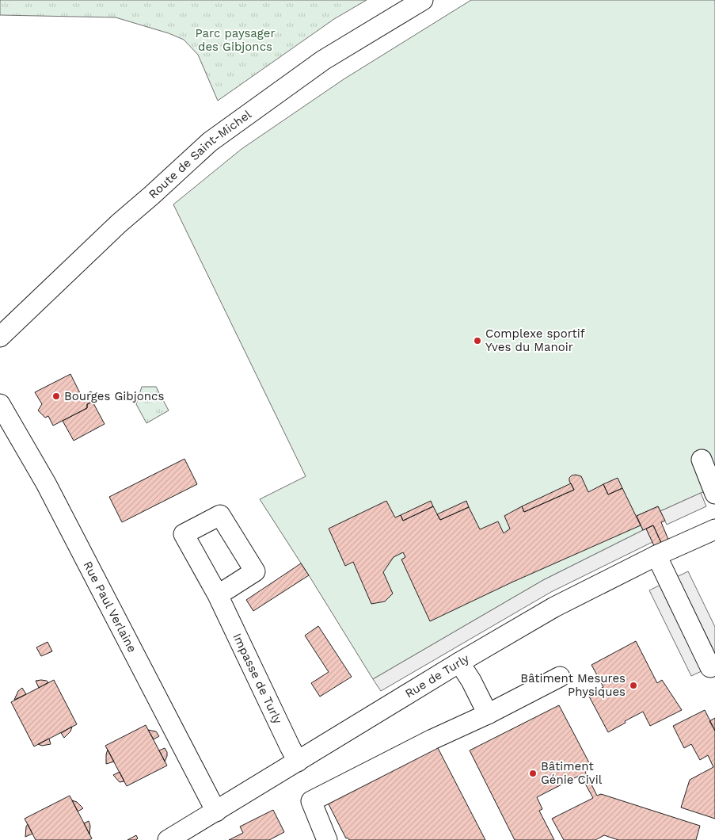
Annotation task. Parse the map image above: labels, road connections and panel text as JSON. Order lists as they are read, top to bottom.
{
  "streets": {
    "street": [
      "Route de Saint-Michel",
      "Rue Paul Verlaine",
      "Rue de Turly",
      "Impasse de Turly"
    ]
  },
  "crossings": [
    ["Rue Paul Verlaine", "Rue de Turly"],
    ["Rue de Turly", "Impasse de Turly"]
  ],
  "parks": ["Parc paysager des Gibjoncs"],
  "places": [
    "Complexe sportif Yves du Manoir",
    "Bourges Gibjoncs",
    "Bâtiment Mesures Physiques",
    "Bâtiment Génie Civil"
  ]
}
